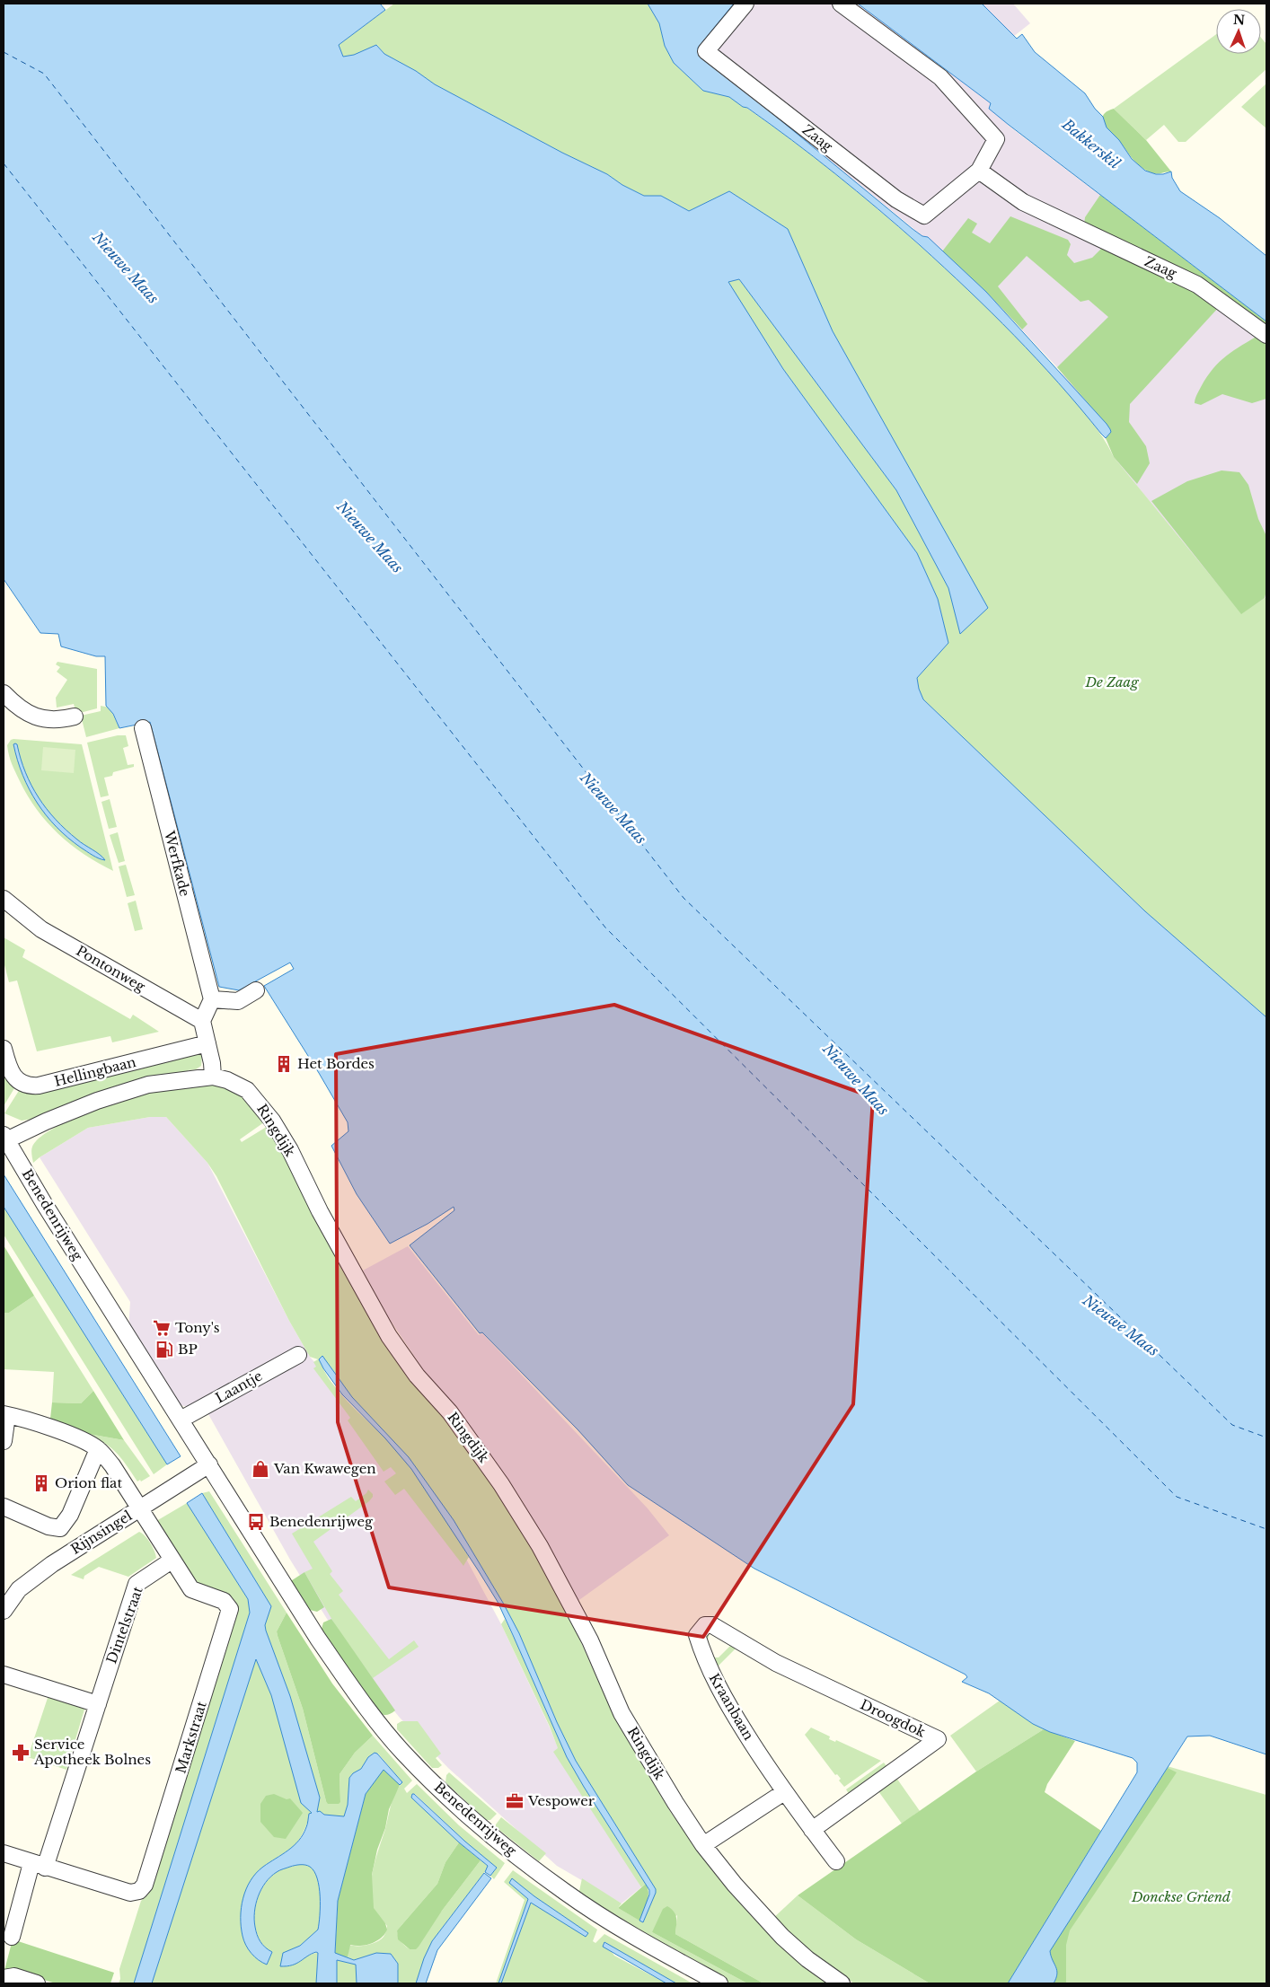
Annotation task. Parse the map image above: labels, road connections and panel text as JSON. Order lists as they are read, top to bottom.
{
  "streets": {
    "street": [
      "Zaag",
      "Werfkade",
      "Pontonweg",
      "Hellingbaan",
      "Ringdijk",
      "Benedenrijweg",
      "Laantje",
      "Rijnsingel",
      "Dintelstraat",
      "Kraanbaan",
      "Droogdok",
      "Markstraat"
    ]
  },
  "crossings": [
    ["Ringdijk", "Benedenrijweg"],
    ["Benedenrijweg", "Laantje"],
    ["Benedenrijweg", "Rijnsingel"],
    ["Rijnsingel", "Markstraat"],
    ["Dintelstraat", "Markstraat"],
    ["Kraanbaan", "Droogdok"]
  ],
  "water": ["Bakkerskil", "Nieuwe Maas"],
  "parks": ["De Zaag", "Donckse Griend"],
  "places": {
    "building": ["Het Bordes", "Orion flat"],
    "supermarket": ["Tony's"],
    "fuel station": ["BP"],
    "shop": ["Van Kwawegen"],
    "bus stop": ["Benedenrijweg"],
    "pharmacy": ["Service Apotheek Bolnes"],
    "office": ["Vespower"]
  },
  "north": "top"
}
